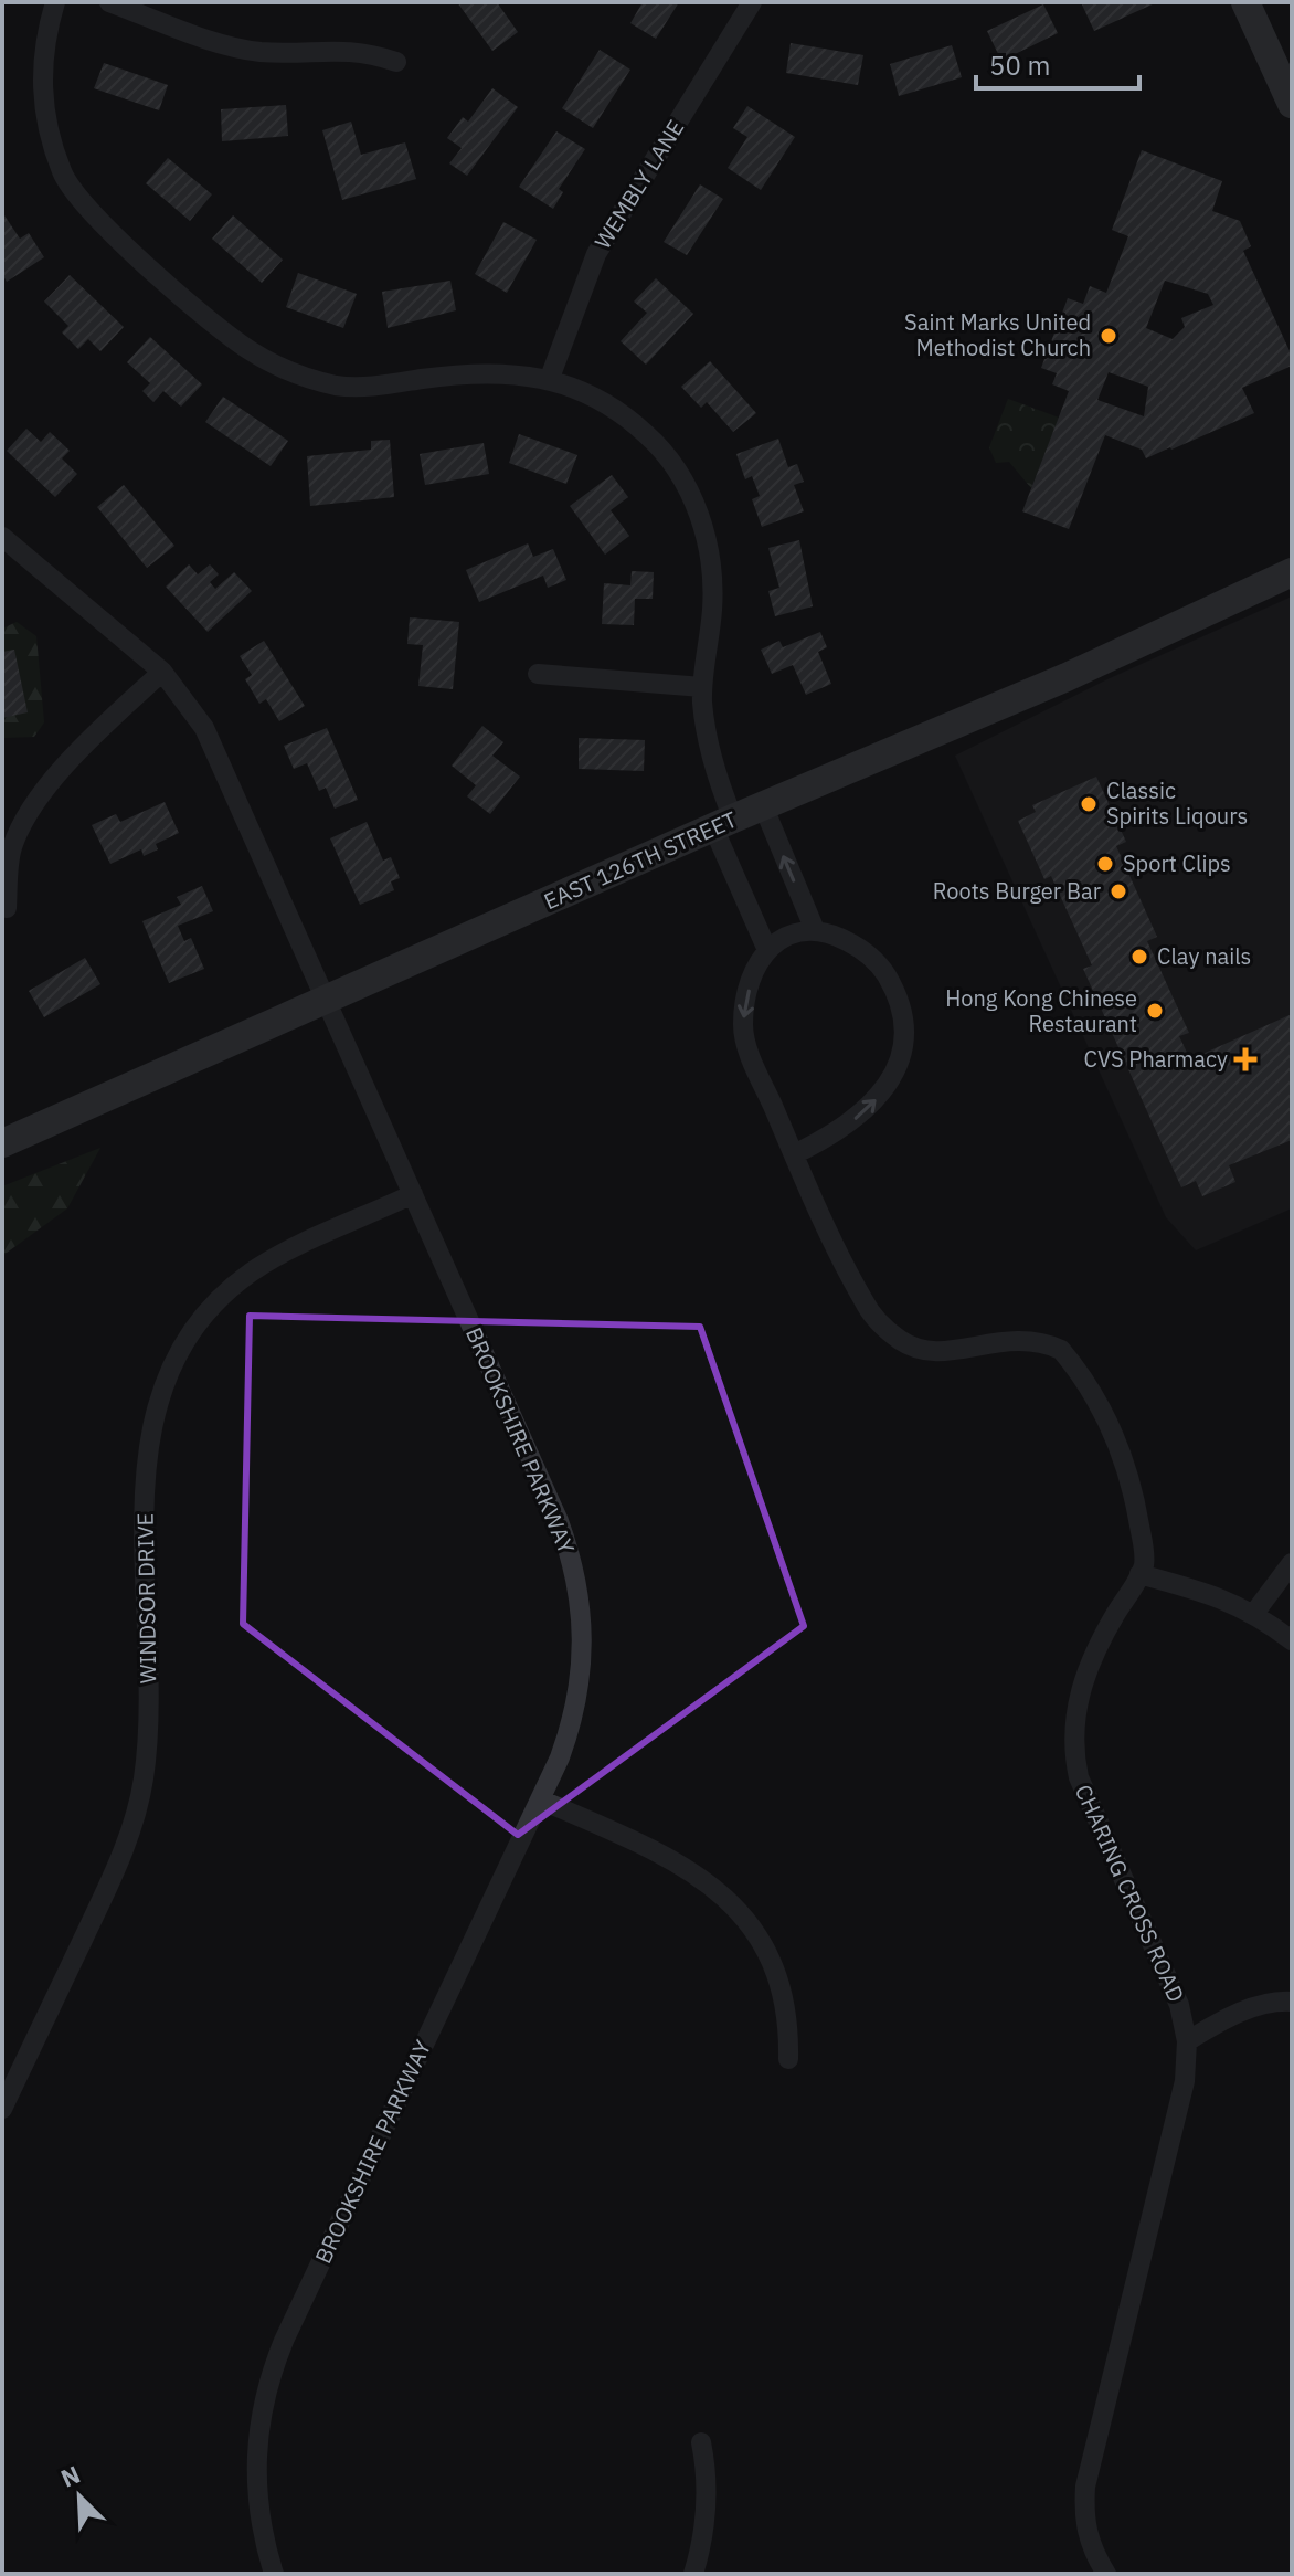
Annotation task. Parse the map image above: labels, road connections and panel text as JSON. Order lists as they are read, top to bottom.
{
  "streets": {
    "street": [
      "WEMBLY LANE",
      "EAST 126TH STREET",
      "BROOKSHIRE PARKWAY",
      "WINDSOR DRIVE",
      "CHARING CROSS ROAD"
    ]
  },
  "crossings": [
    ["EAST 126TH STREET", "BROOKSHIRE PARKWAY"],
    ["BROOKSHIRE PARKWAY", "WINDSOR DRIVE"]
  ],
  "places": {
    "other": [
      "Saint Marks United Methodist Church",
      "Classic Spirits Liqours",
      "Sport Clips",
      "Roots Burger Bar",
      "Clay nails",
      "Hong Kong Chinese Restaurant"
    ],
    "health": ["CVS Pharmacy"]
  },
  "scale_bar": "50 m",
  "north": "top left"
}
